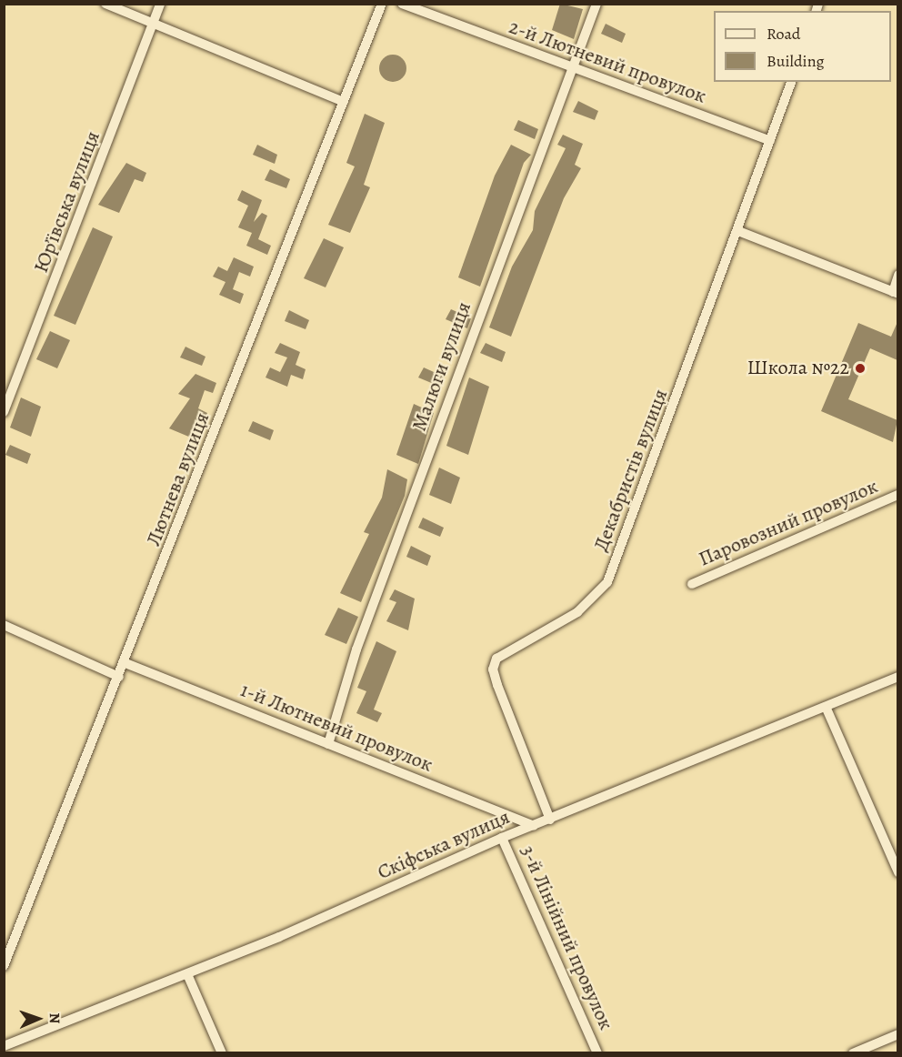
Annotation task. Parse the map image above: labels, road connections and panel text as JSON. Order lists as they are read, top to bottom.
{
  "streets": {
    "street": [
      "2-й Лютневий провулок",
      "Юр’ївська вулиця",
      "Малюги вулиця",
      "Декабристів вулиця",
      "Лютнева вулиця",
      "Паровозний провулок",
      "1-й Лютневий провулок",
      "Скіфська вулиця",
      "3-й Лінійний провулок"
    ]
  },
  "crossings": [
    ["2-й Лютневий провулок", "Малюги вулиця"],
    ["2-й Лютневий провулок", "Декабристів вулиця"],
    ["Малюги вулиця", "1-й Лютневий провулок"],
    ["Декабристів вулиця", "Скіфська вулиця"],
    ["Лютнева вулиця", "1-й Лютневий провулок"],
    ["1-й Лютневий провулок", "Скіфська вулиця"],
    ["Скіфська вулиця", "3-й Лінійний провулок"]
  ],
  "places": ["Школа №22"],
  "legend": ["Road", "Building"],
  "north": "right"
}
